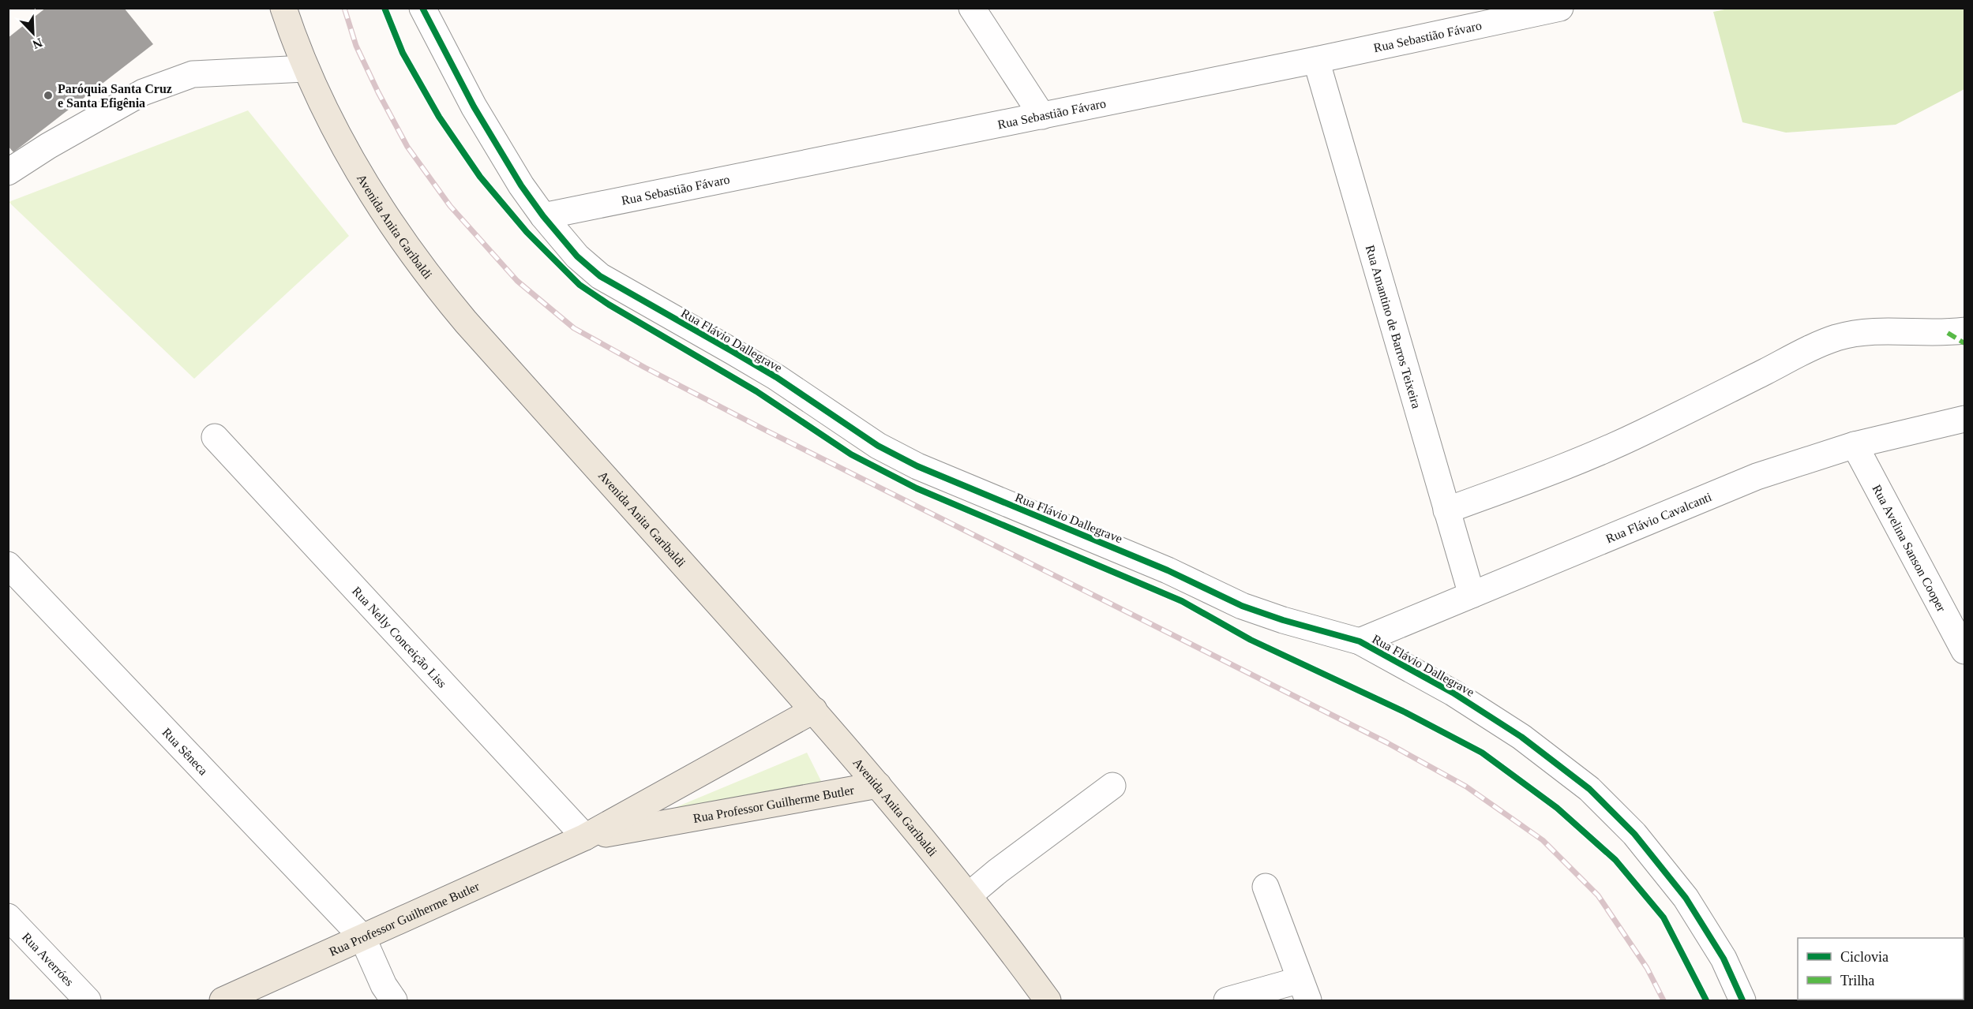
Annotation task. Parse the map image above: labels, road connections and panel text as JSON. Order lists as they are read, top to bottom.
{
  "streets": {
    "main road": ["Avenida Anita Garibaldi", "Rua Professor Guilherme Butler"],
    "street": [
      "Rua Sebastião Fávaro",
      "Rua Amantino de Barros Teixeira",
      "Rua Flávio Dallegrave",
      "Rua Flávio Cavalcanti",
      "Rua Avelina Sanson Cooper",
      "Rua Nelly Conceição Liss",
      "Rua Sêneca",
      "Rua Averróes"
    ]
  },
  "crossings": [
    ["Rua Sebastião Fávaro", "Rua Amantino de Barros Teixeira"],
    ["Rua Sebastião Fávaro", "Rua Flávio Dallegrave"],
    ["Avenida Anita Garibaldi", "Rua Professor Guilherme Butler"],
    ["Rua Amantino de Barros Teixeira", "Rua Flávio Cavalcanti"],
    ["Rua Flávio Dallegrave", "Rua Flávio Cavalcanti"],
    ["Rua Flávio Cavalcanti", "Rua Avelina Sanson Cooper"],
    ["Rua Nelly Conceição Liss", "Rua Professor Guilherme Butler"],
    ["Rua Sêneca", "Rua Professor Guilherme Butler"]
  ],
  "places": ["Paróquia Santa Cruz e Santa Efigênia"],
  "legend": ["Ciclovia", "Trilha"],
  "north": "bottom right"
}
